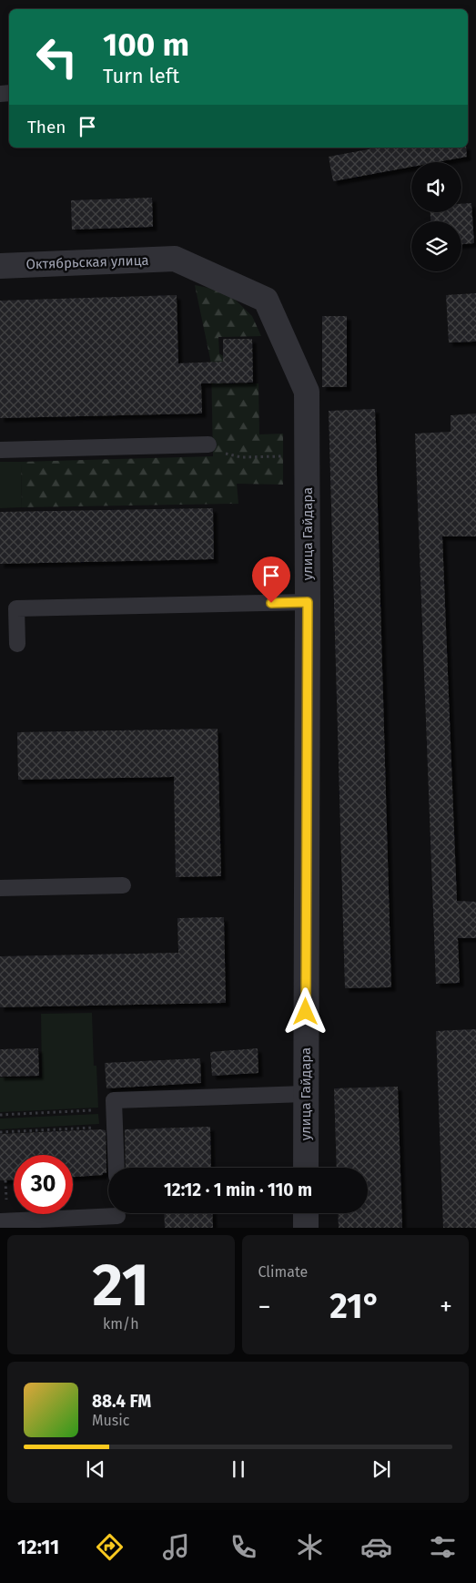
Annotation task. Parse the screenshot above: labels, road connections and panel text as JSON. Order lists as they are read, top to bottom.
{
  "streets": {
    "street": ["Октябрьская улица", "улица Гайдара"]
  },
  "crossings": [
    ["Октябрьская улица", "улица Гайдара"]
  ],
  "page": {
    "turn": ["100 m", "Turn left"],
    "then": "Then",
    "limit": "30",
    "trip": "12:12 · 1 min · 110 m",
    "tile": [
      ["21", "km/h"],
      "Climate"
    ],
    "heat": ["−", "21°", "+"],
    "song": ["88.4 FM", "Music"],
    "tabs": "12:11"
  }
}
